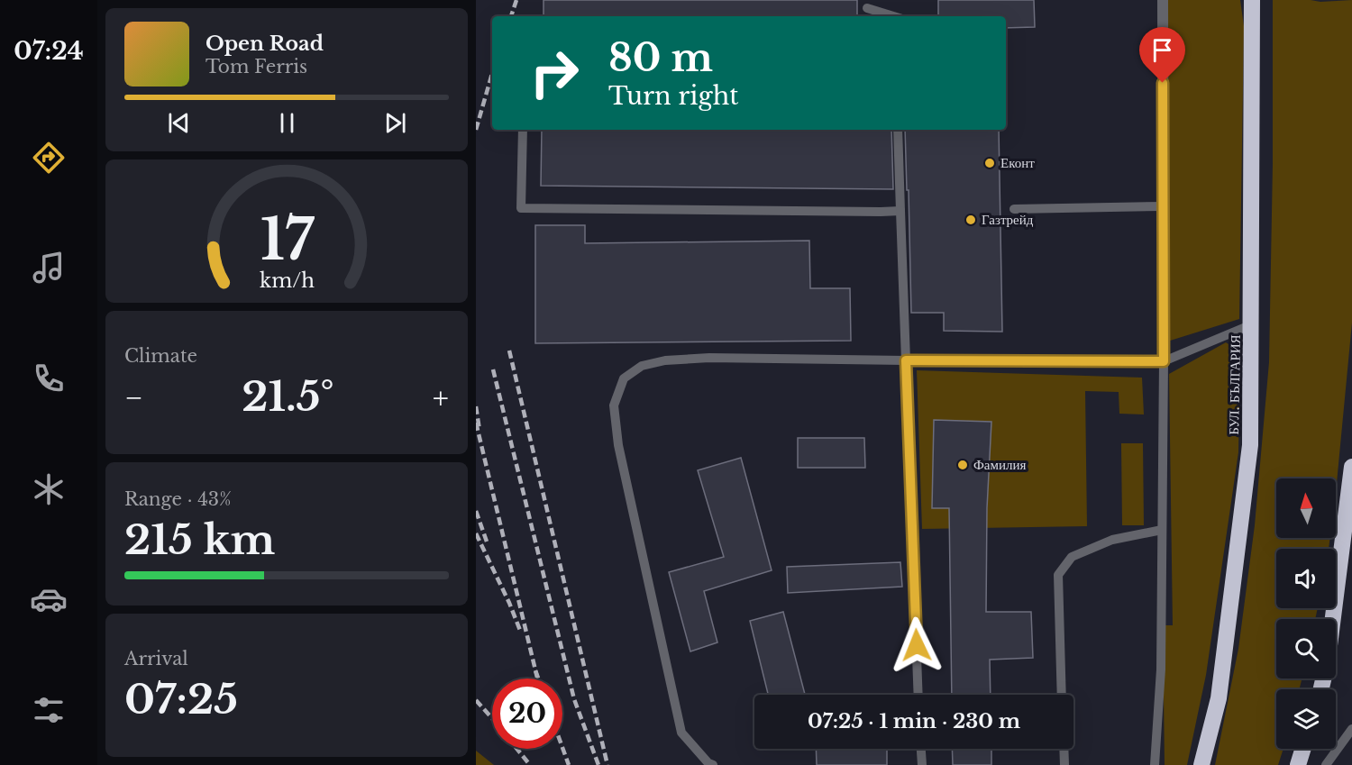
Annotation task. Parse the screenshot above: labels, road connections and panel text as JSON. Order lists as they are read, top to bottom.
{
  "streets": {
    "highway": ["БУЛ. БЪЛГАРИЯ"]
  },
  "places": ["Еконт", "Газтрейд", "Фамилия"],
  "north": "top",
  "page": {
    "tabs": "07:24",
    "turn": ["80 m", "Turn right"],
    "song": ["Open Road", "Tom Ferris"],
    "tile": [
      "Climate",
      ["Range · 43%", "215 km"],
      ["Arrival", "07:25"]
    ],
    "heat": ["−", "21.5°", "+"],
    "limit": "20",
    "trip": "07:25 · 1 min · 230 m",
    "gauge": ["17", "km/h"]
  }
}
